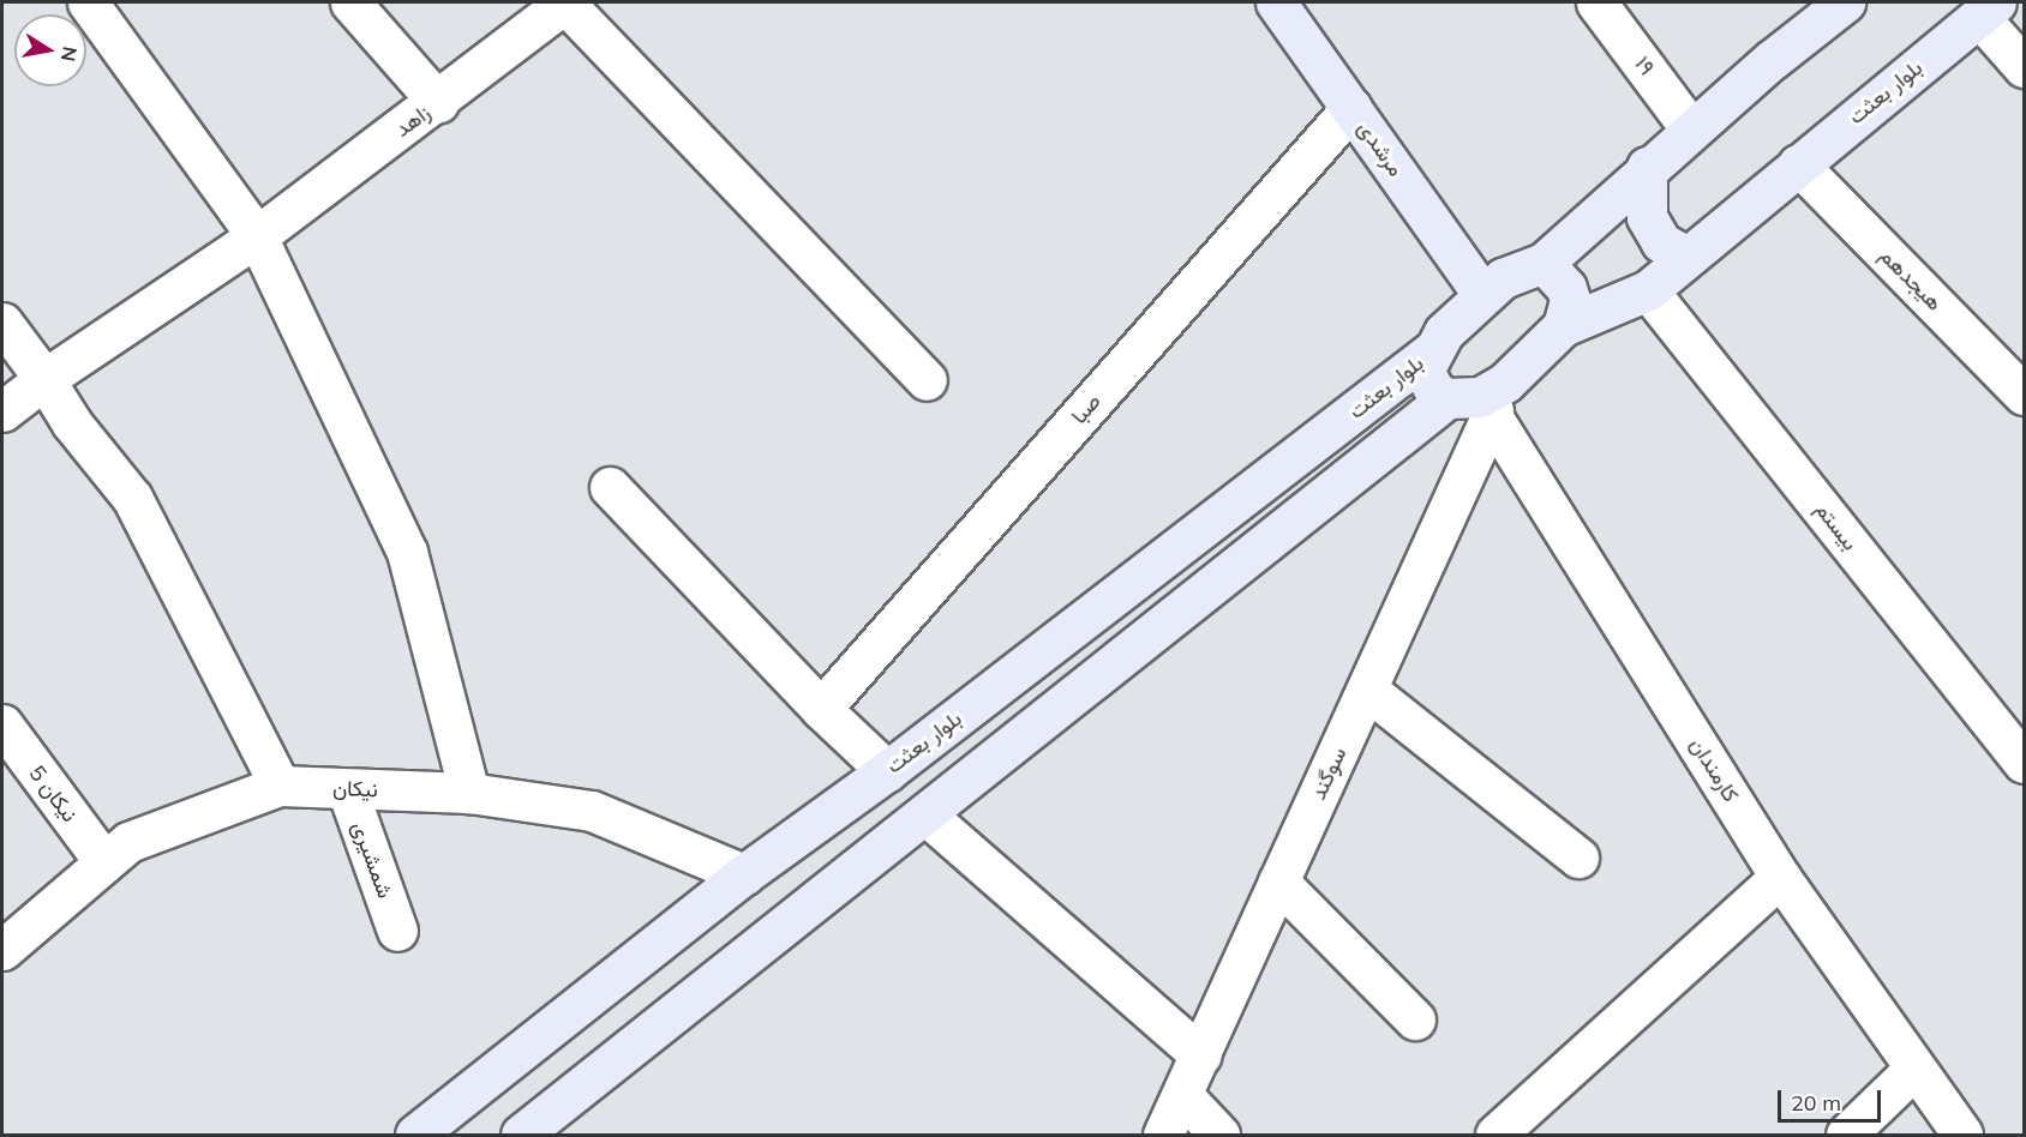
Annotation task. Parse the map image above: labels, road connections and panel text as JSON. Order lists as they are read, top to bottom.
{
  "streets": {
    "main road": ["بلوار بعثت", "مرشدی"],
    "street": [
      "۱۹",
      "زاهد",
      "هیجدهم",
      "صبا",
      "بیستم",
      "کارمندان",
      "سوگند",
      "نیکان",
      "نیکان 5",
      "شمشیری"
    ]
  },
  "crossings": [
    ["بلوار بعثت", "مرشدی"],
    ["بلوار بعثت", "هیجدهم"],
    ["بلوار بعثت", "بیستم"],
    ["بلوار بعثت", "نیکان"],
    ["مرشدی", "صبا"],
    ["کارمندان", "سوگند"],
    ["نیکان", "نیکان 5"],
    ["نیکان", "شمشیری"]
  ],
  "scale_bar": "20 m",
  "north": "right"
}
